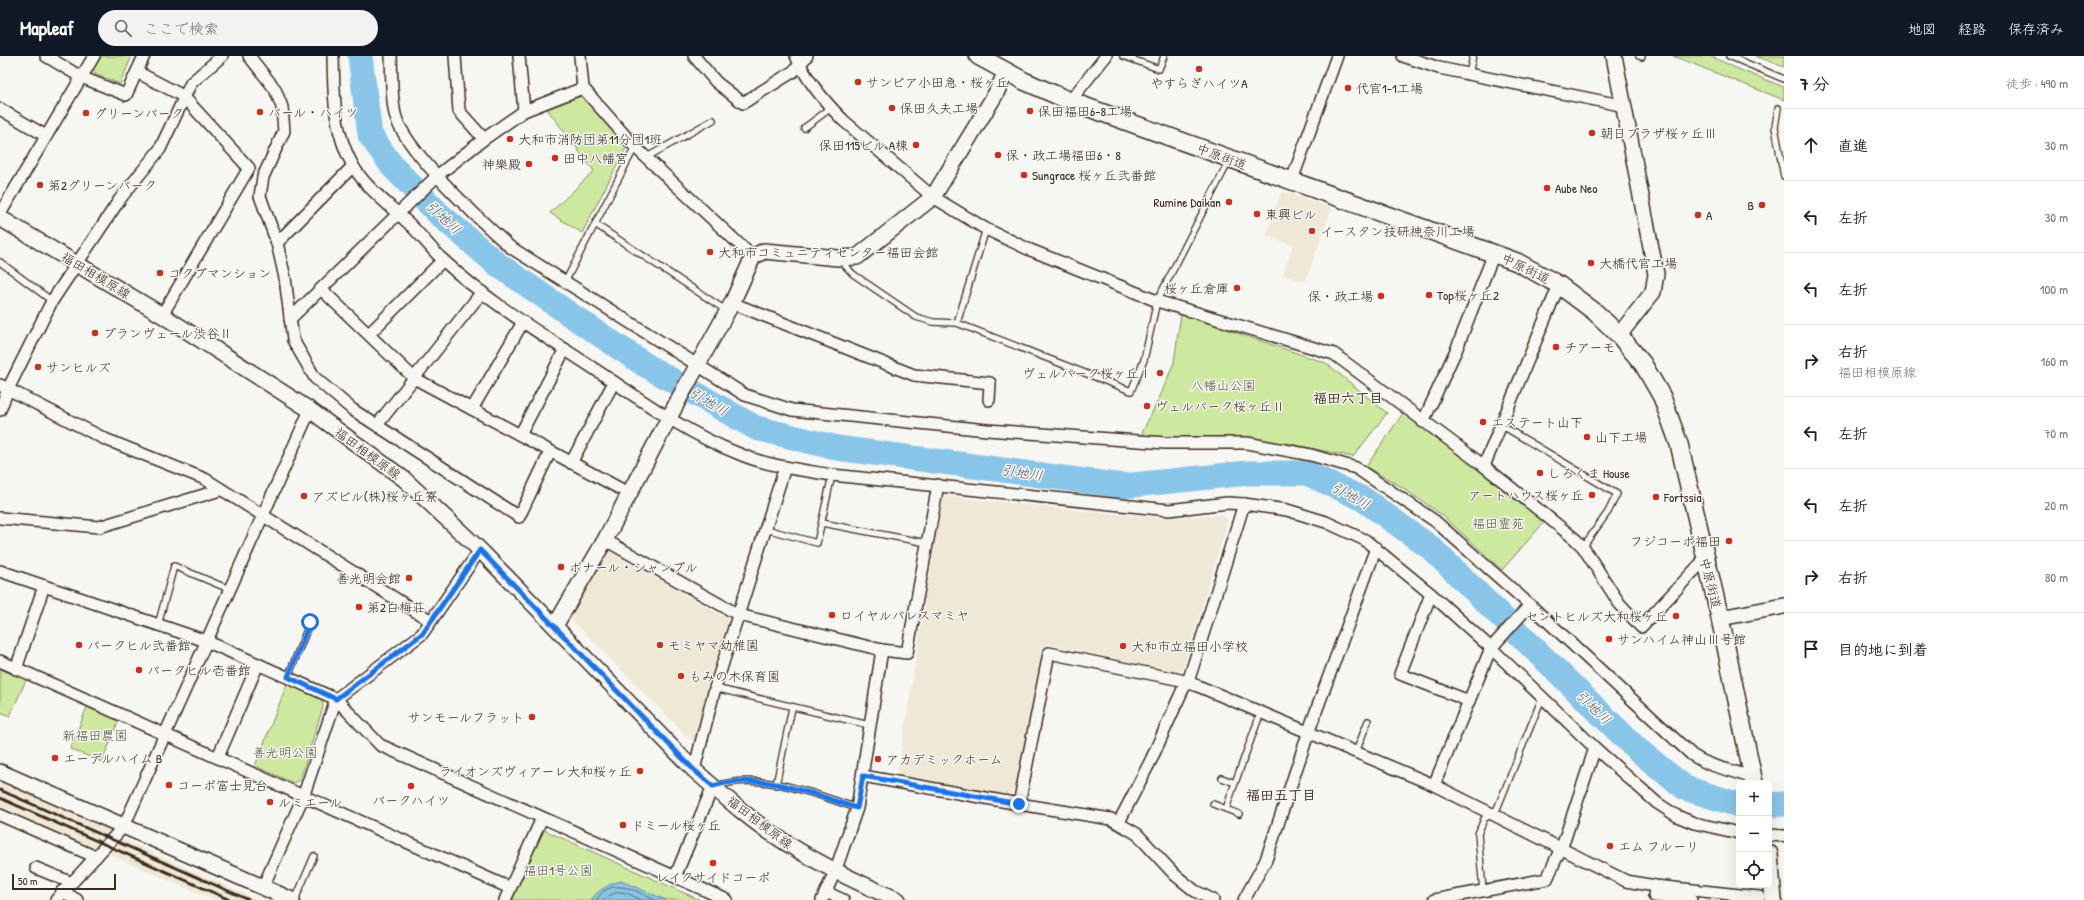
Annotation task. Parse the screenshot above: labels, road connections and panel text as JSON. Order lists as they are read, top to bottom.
{
  "streets": {
    "main road": ["中原街道"],
    "street": ["福田相模原線"]
  },
  "districts": ["福田六丁目", "福田五丁目"],
  "water": ["引地川"],
  "parks": [
    "八幡山公園",
    "福田霊苑",
    "新福田農園",
    "善光明公園",
    "福田1号公園"
  ],
  "places": [
    "やすらぎハイツA",
    "サンピア小田急・桜ヶ丘",
    "代官1-1工場",
    "保田久夫工場",
    "保田福田6-8工場",
    "パール・ハイツ",
    "グリーンパーク",
    "朝日プラザ桜ヶ丘Ⅲ",
    "大和市消防団第11分団1班",
    "保田115ビル A棟",
    "保・政工場福田6・8",
    "田中八幡宮",
    "神樂殿",
    "Sungrace 桜ヶ丘弐番館",
    "第2グリーンパーク",
    "Aube Neo",
    "Rumine Daikan",
    "B",
    "東興ビル",
    "A",
    "イースタン技研神奈川工場",
    "大和市コミュニティセンター福田会館",
    "大橋代官工場",
    "コクブマンション",
    "桜ヶ丘倉庫",
    "Top桜ヶ丘2",
    "保・政工場",
    "プランヴェール渋谷Ⅱ",
    "チアーモ",
    "サンヒルズ",
    "ヴェルパーク桜ヶ丘Ⅰ",
    "ヴェルパーク桜ヶ丘Ⅱ",
    "エステート山下",
    "山下工場",
    "しろくま House",
    "アートハウス桜ヶ丘",
    "アズビル(株)桜ヶ丘寮",
    "Fortssia",
    "フジコーポ福田",
    "ボナール・シャンブル",
    "善光明会館",
    "第2白梅荘",
    "ロイヤルパレスマミヤ",
    "セントヒルズ大和桜ヶ丘",
    "サンハイム神山Ⅲ号館",
    "パークヒル弐番館",
    "モミヤマ幼稚園",
    "大和市立福田小学校",
    "パークヒル壱番館",
    "もみの木保育園",
    "サンモールフラット",
    "エーデルハイム B",
    "アカデミックホーム",
    "ライオンズヴィアーレ大和桜ヶ丘",
    "コーポ富士見台",
    "パークハイツ",
    "ルミエール",
    "ドミール桜ヶ丘",
    "エム フルーリ",
    "レイクサイドコーポ"
  ],
  "scale_bar": "50 m",
  "page": {
    "header": "Mapleaf",
    "search": "ここで検索",
    "nav": ["地図", "経路", "保存済み"],
    "heading": ["7 分", "徒歩 · 490 m"],
    "list": [
      ["直進", "30 m"],
      ["左折", "30 m"],
      ["左折", "100 m"],
      ["右折", "福田相模原線", "160 m"],
      ["左折", "70 m"],
      ["左折", "20 m"],
      ["右折", "80 m"],
      "目的地に到着"
    ],
    "map_buttons": ["+", "−"],
    "scale": "50 m"
  }
}
